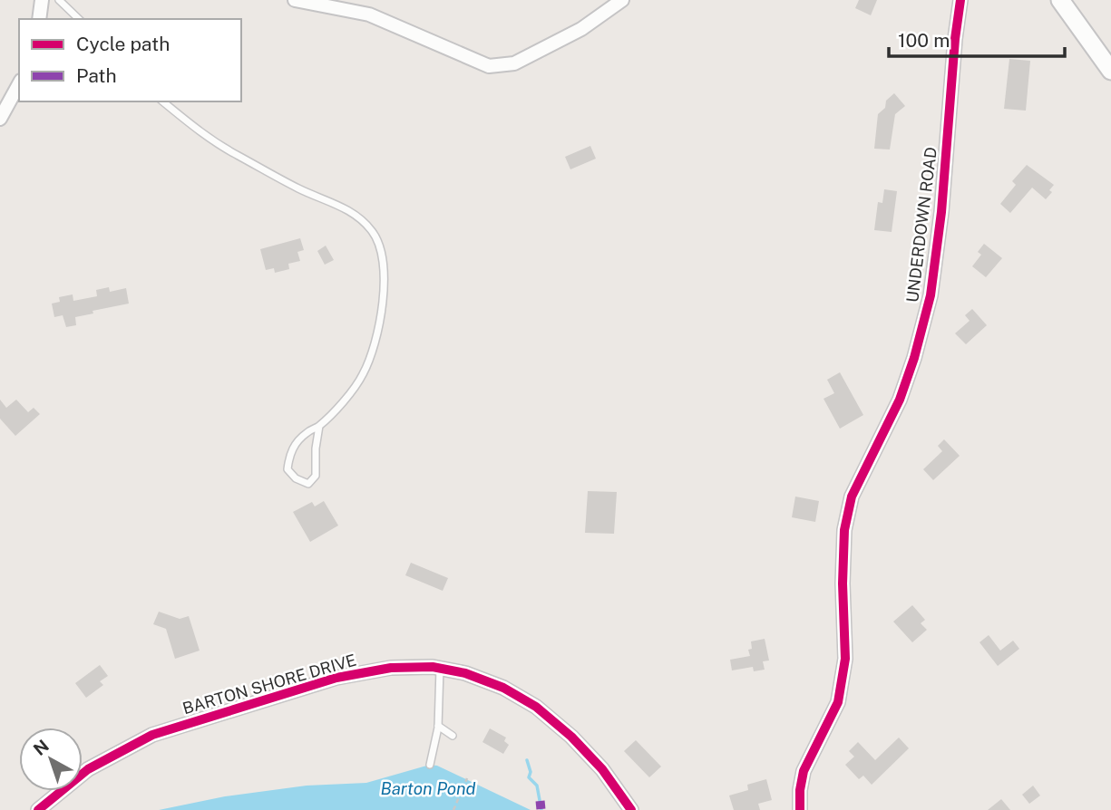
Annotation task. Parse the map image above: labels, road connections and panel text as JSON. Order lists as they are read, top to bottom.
{
  "streets": {
    "street": ["UNDERDOWN ROAD", "BARTON SHORE DRIVE"]
  },
  "water": ["Barton Pond"],
  "legend": ["Cycle path", "Path"],
  "scale_bar": "100 m",
  "north": "top left"
}
